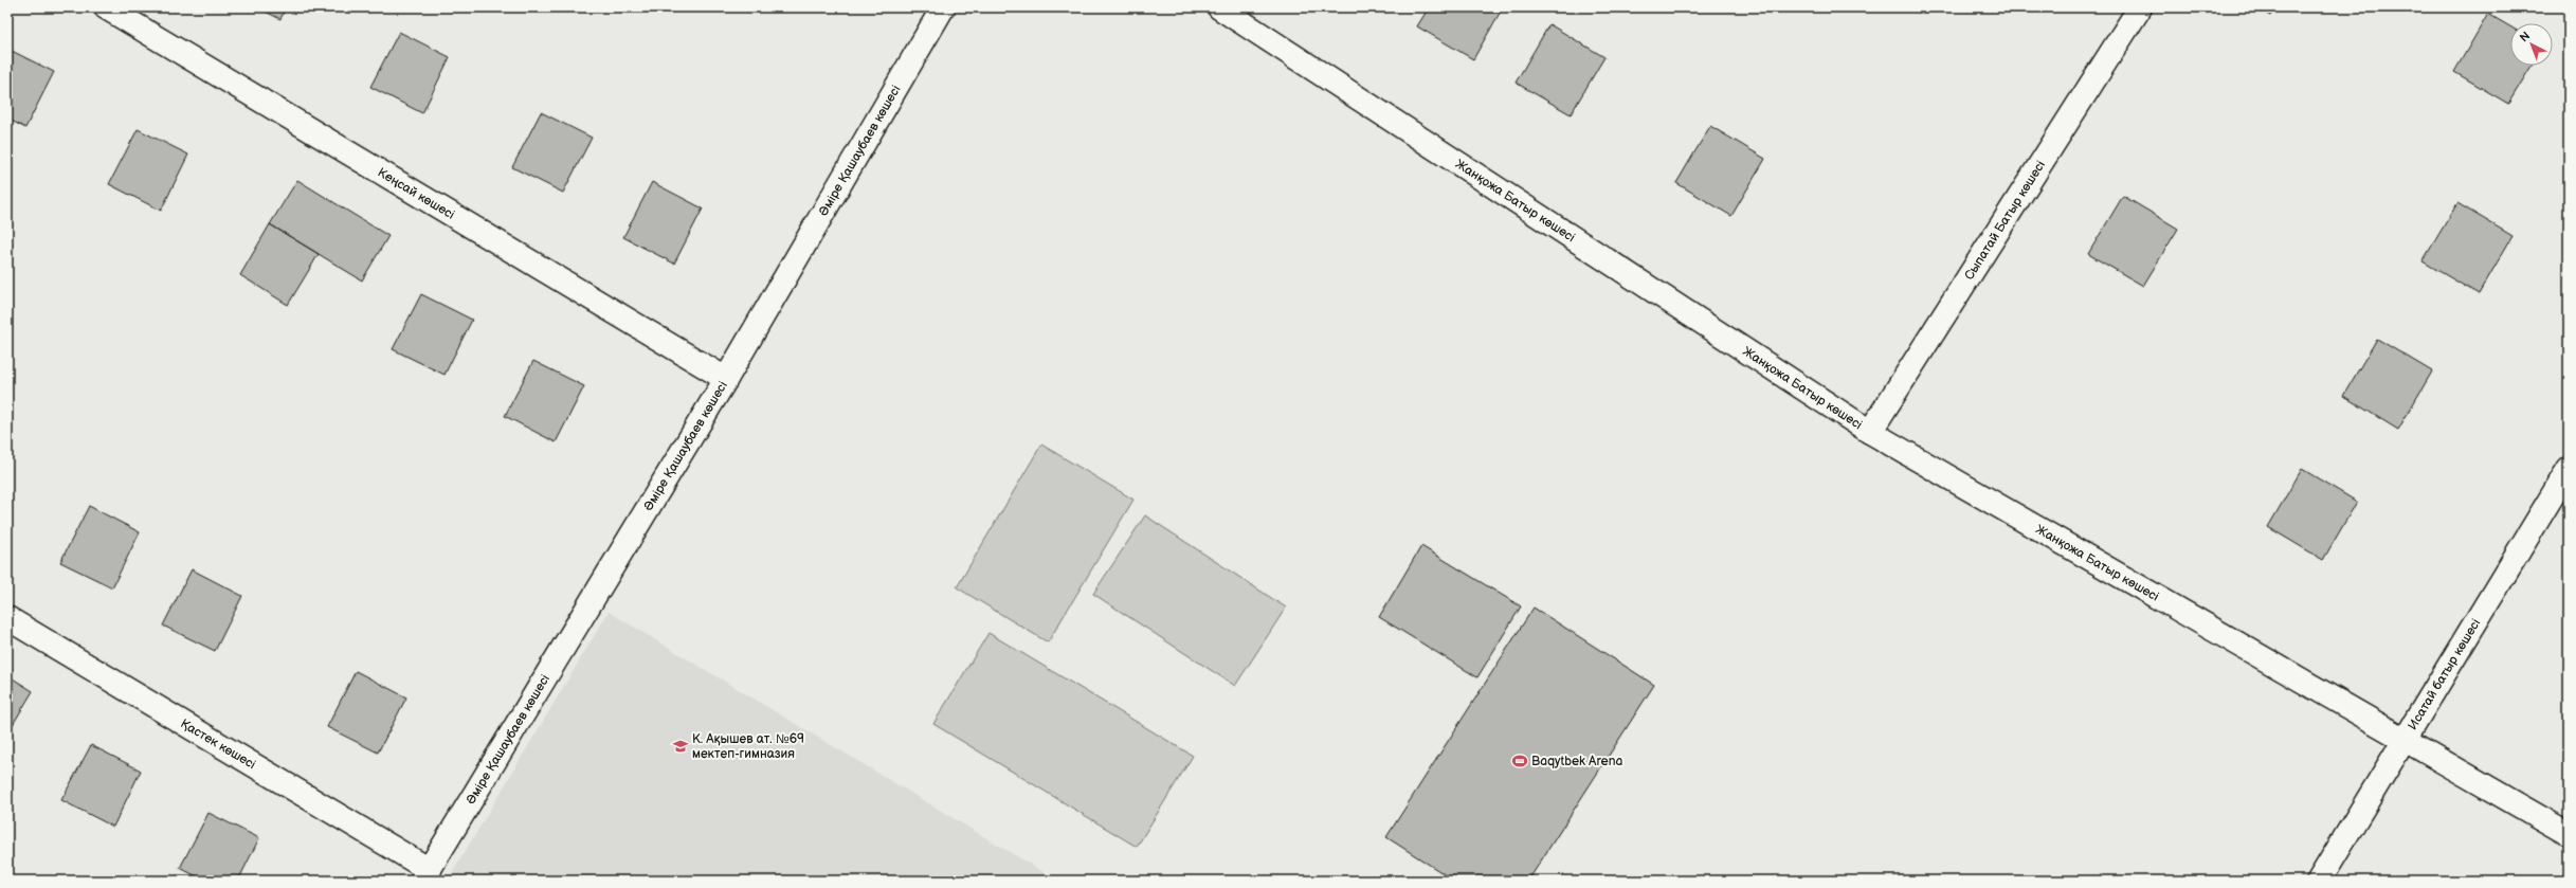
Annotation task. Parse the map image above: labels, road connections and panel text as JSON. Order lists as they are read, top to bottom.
{
  "streets": {
    "street": [
      "Әміре Қашаубаев көшесі",
      "Кеңсай көшесі",
      "Жанқожа Батыр көшесі",
      "Сыпатай Батыр көшесі",
      "Исатай батыр көшесі",
      "Қастек көшесі"
    ]
  },
  "crossings": [
    ["Әміре Қашаубаев көшесі", "Кеңсай көшесі"],
    ["Әміре Қашаубаев көшесі", "Қастек көшесі"],
    ["Жанқожа Батыр көшесі", "Сыпатай Батыр көшесі"],
    ["Жанқожа Батыр көшесі", "Исатай батыр көшесі"]
  ],
  "places": {
    "school or university": ["К. Ақышев ат. №69 мектеп-гимназия"],
    "sports": ["Baqytbek Arena"]
  },
  "north": "top left"
}
